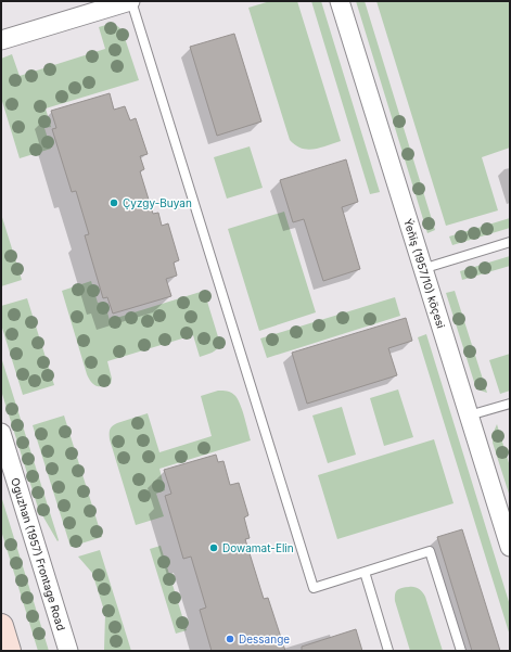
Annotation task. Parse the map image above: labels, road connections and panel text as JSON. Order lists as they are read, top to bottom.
{
  "streets": {
    "street": ["Ýeňiş (1957/10) köçesi", "Oguzhan (1957) Frontage Road"]
  },
  "places": ["Çyzgy-Buyan", "Dowamat-Elin", "Dessange"]
}
